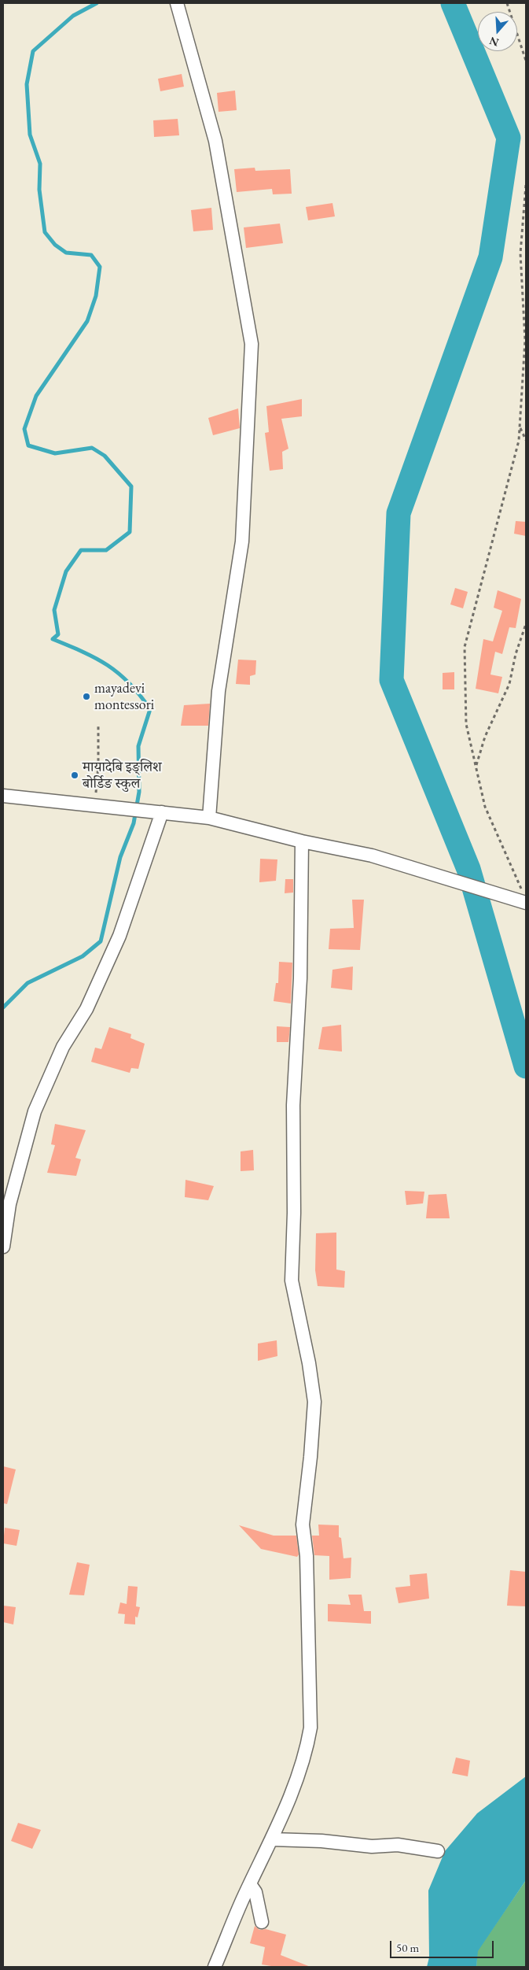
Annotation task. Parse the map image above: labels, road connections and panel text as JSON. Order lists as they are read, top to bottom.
{
  "places": ["mayadevi montessori", "मायादेबि इङ्लिश बोर्डिङ स्कुल"],
  "scale_bar": "50 m",
  "north": "bottom"
}
